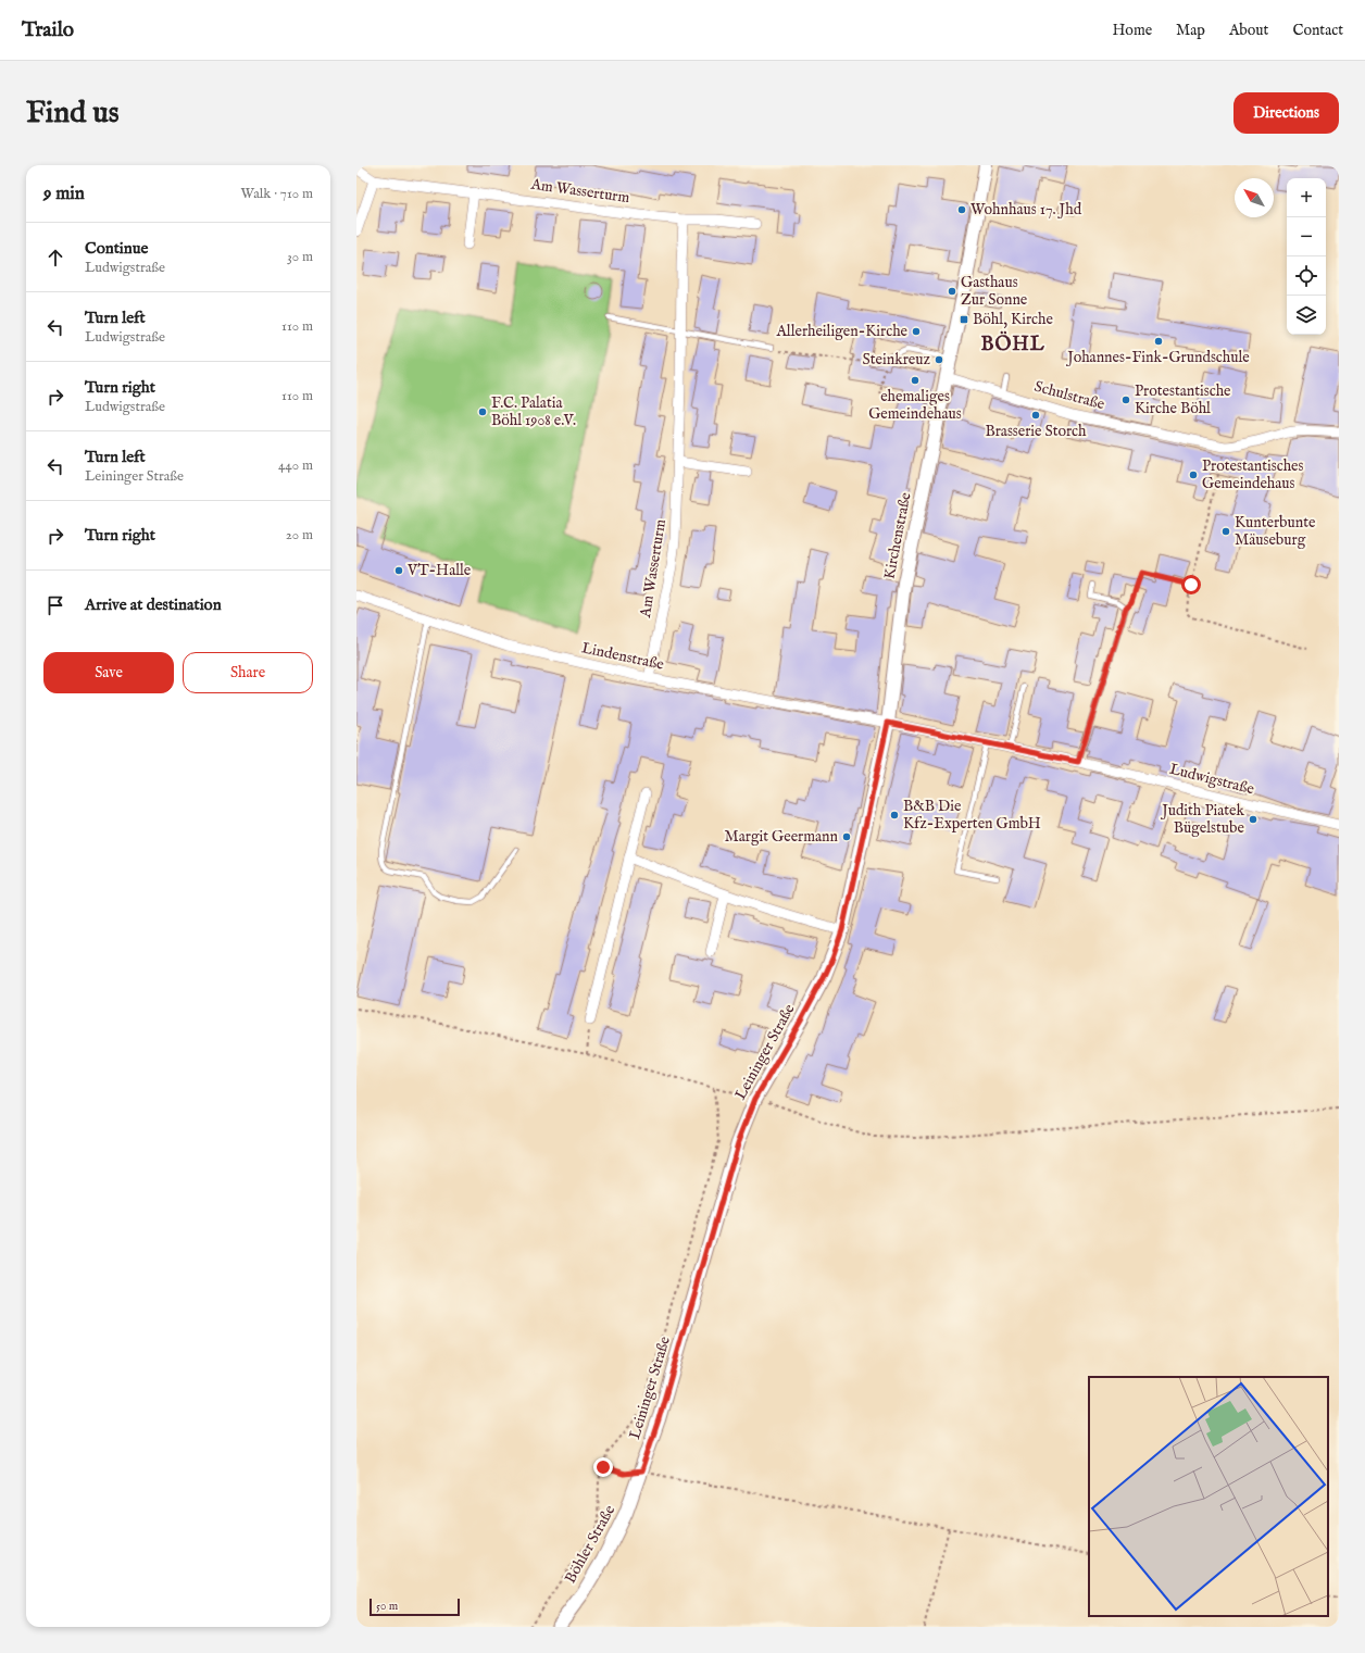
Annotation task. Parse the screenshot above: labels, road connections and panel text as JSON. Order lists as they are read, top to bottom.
{
  "streets": {
    "street": [
      "Am Wasserturm",
      "Schulstraße",
      "Kirchenstraße",
      "Lindenstraße",
      "Ludwigstraße",
      "Leininger Straße",
      "Böhler Straße"
    ]
  },
  "crossings": [
    ["Am Wasserturm", "Lindenstraße"],
    ["Schulstraße", "Kirchenstraße"],
    ["Kirchenstraße", "Lindenstraße"],
    ["Kirchenstraße", "Ludwigstraße"],
    ["Kirchenstraße", "Leininger Straße"],
    ["Lindenstraße", "Ludwigstraße"],
    ["Lindenstraße", "Leininger Straße"],
    ["Ludwigstraße", "Leininger Straße"],
    ["Leininger Straße", "Böhler Straße"]
  ],
  "districts": ["BÖHL"],
  "places": {
    "other": [
      "Wohnhaus 17. Jhd",
      "Gasthaus Zur Sonne",
      "Allerheiligen-Kirche",
      "Johannes-Fink-Grundschule",
      "Steinkreuz",
      "ehemaliges Gemeindehaus",
      "Protestantische Kirche Böhl",
      "F.C. Palatia Böhl 1908 e.V.",
      "Brasserie Storch",
      "Protestantisches Gemeindehaus",
      "Kunterbunte Mäuseburg",
      "VT-Halle",
      "B&B Die Kfz-Experten GmbH",
      "Judith Piatek Bügelstube",
      "Margit Geermann"
    ],
    "transit": ["Böhl, Kirche"]
  },
  "scale_bar": "50 m",
  "north": "top left",
  "page": {
    "header": "Trailo",
    "nav": [
      "Home",
      "Map",
      "About",
      "Contact"
    ],
    "buttons": [
      "Directions",
      ["Save", "Share"]
    ],
    "title": "Find us",
    "heading": ["9 min", "Walk · 710 m"],
    "map_buttons": ["+", "−"],
    "list": [
      ["Continue", "Ludwigstraße", "30 m"],
      ["Turn left", "Ludwigstraße", "110 m"],
      ["Turn right", "Ludwigstraße", "110 m"],
      ["Turn left", "Leininger Straße", "440 m"],
      ["Turn right", "20 m"],
      "Arrive at destination"
    ],
    "scale": "50 m"
  }
}
